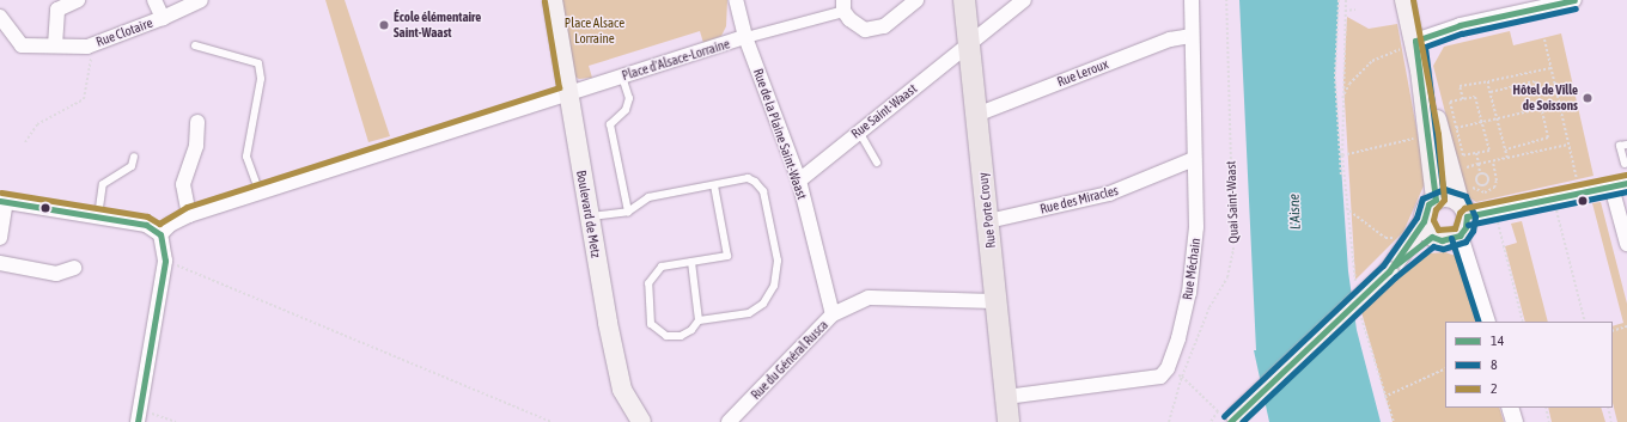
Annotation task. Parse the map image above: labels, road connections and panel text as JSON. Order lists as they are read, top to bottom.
{
  "streets": {
    "main road": ["Rue Porte Crouy", "Boulevard de Metz"],
    "street": [
      "Rue Clotaire",
      "Place d'Alsace-Lorraine",
      "Rue Leroux",
      "Rue Saint-Waast",
      "Rue de la Plaine Saint-Waast",
      "Rue des Miracles",
      "Rue Méchain",
      "Rue du Général Rusca"
    ],
    "path": ["Quai Saint-Waast"]
  },
  "crossings": [
    ["Place d'Alsace-Lorraine", "Rue de la Plaine Saint-Waast"],
    ["Place d'Alsace-Lorraine", "Boulevard de Metz"],
    ["Rue Leroux", "Rue Porte Crouy"],
    ["Rue Leroux", "Rue Méchain"],
    ["Rue Saint-Waast", "Rue de la Plaine Saint-Waast"],
    ["Rue Saint-Waast", "Rue Porte Crouy"],
    ["Rue de la Plaine Saint-Waast", "Rue du Général Rusca"],
    ["Rue des Miracles", "Rue Porte Crouy"],
    ["Rue des Miracles", "Rue Méchain"],
    ["Rue Porte Crouy", "Rue du Général Rusca"]
  ],
  "water": ["L'Aisne"],
  "parks": ["Place Alsace Lorraine"],
  "places": ["École élémentaire Saint-Waast", "Hôtel de Ville de Soissons"],
  "lines": ["transit line 14", "transit line 2", "transit line 8"],
  "legend": ["14", "8", "2"]
}
